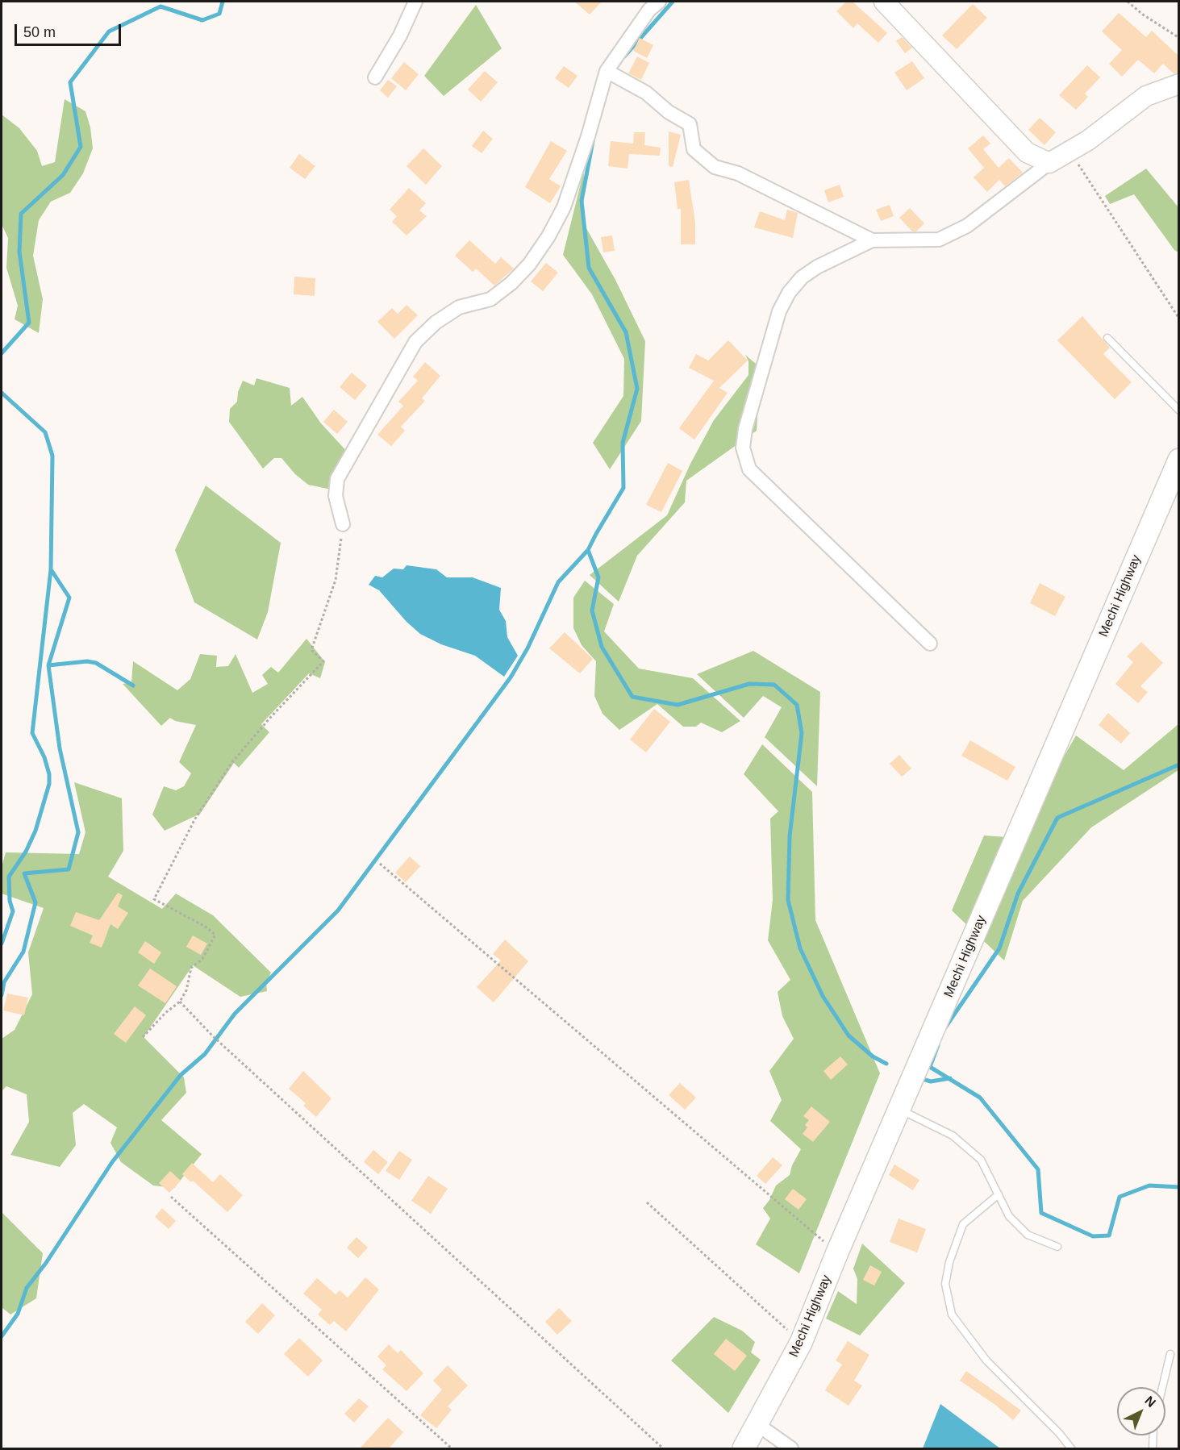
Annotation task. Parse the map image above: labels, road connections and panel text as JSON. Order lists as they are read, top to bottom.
{
  "streets": {
    "main road": ["Mechi Highway"]
  },
  "scale_bar": "50 m",
  "north": "top right"
}
